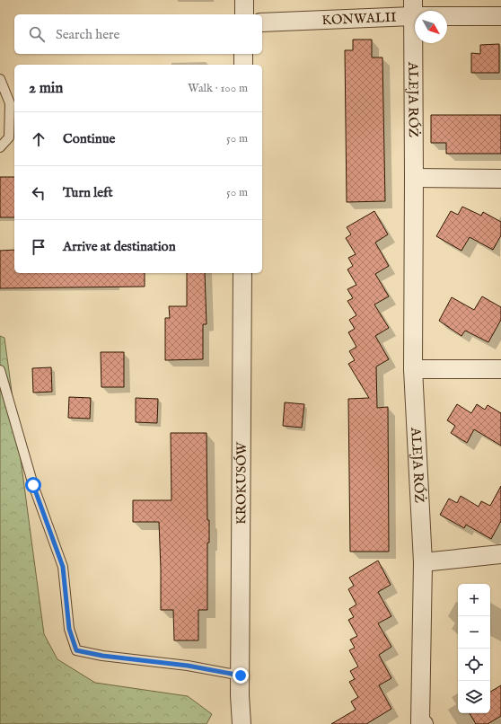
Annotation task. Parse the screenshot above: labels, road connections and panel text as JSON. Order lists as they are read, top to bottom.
{
  "streets": {
    "street": ["KONWALII", "ALEJA RÓŻ", "KROKUSÓW"]
  },
  "crossings": [
    ["KONWALII", "ALEJA RÓŻ"]
  ],
  "north": "bottom right",
  "page": {
    "search": "Search here",
    "heading": ["2 min", "Walk · 100 m"],
    "list": [
      ["Continue", "50 m"],
      ["Turn left", "50 m"],
      "Arrive at destination"
    ],
    "map_buttons": ["+", "−"]
  }
}
